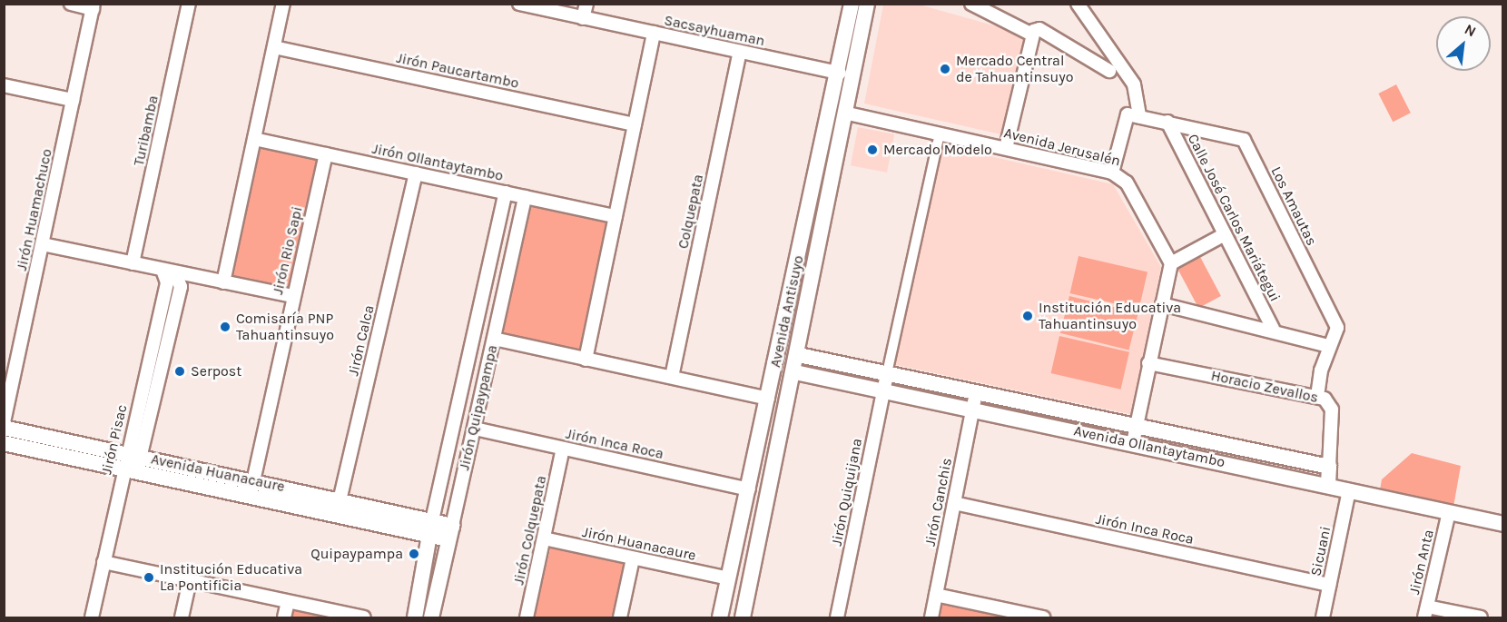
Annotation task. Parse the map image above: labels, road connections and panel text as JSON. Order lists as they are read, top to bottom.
{
  "streets": {
    "street": [
      "Sacsayhuaman",
      "Jirón Paucartambo",
      "Turibamba",
      "Avenida Jerusalén",
      "Jirón Ollantaytambo",
      "Los Amautas",
      "Jirón Huamachuco",
      "Colquepata",
      "Calle José Carlos Mariátegui",
      "Jirón Rio Sapi",
      "Avenida Antisuyo",
      "Jirón Calca",
      "Horacio Zevallos",
      "Jirón Quipaypampa",
      "Jirón Pisac",
      "Jirón Inca Roca",
      "Avenida Ollantaytambo",
      "Avenida Huanacaure",
      "Jirón Quiquijana",
      "Jirón Canchis",
      "Jirón Colquepata",
      "Jirón Huanacaure",
      "Sicuani",
      "Jirón Anta"
    ]
  },
  "crossings": [
    ["Sacsayhuaman", "Colquepata"],
    ["Sacsayhuaman", "Avenida Antisuyo"],
    ["Avenida Jerusalén", "Avenida Antisuyo"],
    ["Jirón Ollantaytambo", "Jirón Rio Sapi"],
    ["Jirón Ollantaytambo", "Jirón Calca"],
    ["Jirón Ollantaytambo", "Jirón Quipaypampa"],
    ["Los Amautas", "Calle José Carlos Mariátegui"],
    ["Los Amautas", "Horacio Zevallos"],
    ["Jirón Rio Sapi", "Avenida Huanacaure"],
    ["Avenida Antisuyo", "Jirón Inca Roca"],
    ["Avenida Antisuyo", "Avenida Ollantaytambo"],
    ["Avenida Antisuyo", "Jirón Huanacaure"],
    ["Jirón Calca", "Avenida Huanacaure"],
    ["Horacio Zevallos", "Avenida Ollantaytambo"],
    ["Jirón Quipaypampa", "Jirón Inca Roca"],
    ["Jirón Quipaypampa", "Avenida Huanacaure"],
    ["Jirón Pisac", "Avenida Huanacaure"],
    ["Jirón Inca Roca", "Jirón Canchis"],
    ["Jirón Inca Roca", "Jirón Colquepata"],
    ["Jirón Inca Roca", "Sicuani"],
    ["Avenida Ollantaytambo", "Jirón Quiquijana"],
    ["Avenida Ollantaytambo", "Jirón Canchis"],
    ["Avenida Ollantaytambo", "Sicuani"],
    ["Avenida Ollantaytambo", "Jirón Anta"],
    ["Jirón Colquepata", "Jirón Huanacaure"]
  ],
  "places": [
    "Mercado Central de Tahuantinsuyo",
    "Mercado Modelo",
    "Institución Educativa Tahuantinsuyo",
    "Comisaría PNP Tahuantinsuyo",
    "Serpost",
    "Quipaypampa",
    "Institución Educativa La Pontificia"
  ],
  "north": "top right"
}
